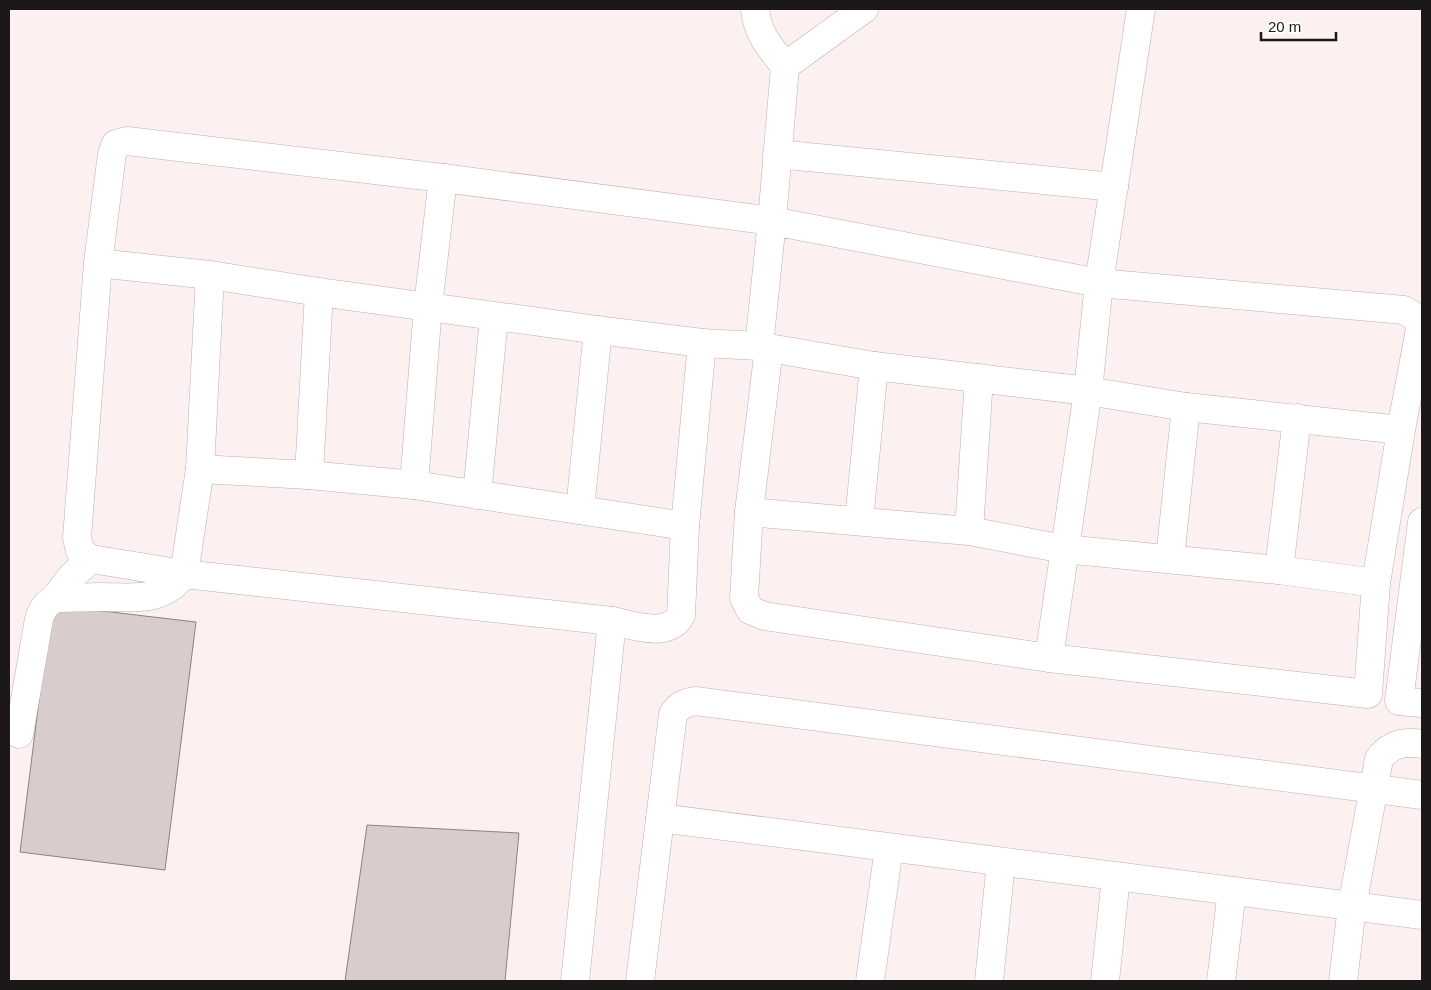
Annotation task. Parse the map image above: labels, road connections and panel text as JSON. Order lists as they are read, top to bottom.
{
  "scale_bar": "20 m"
}
